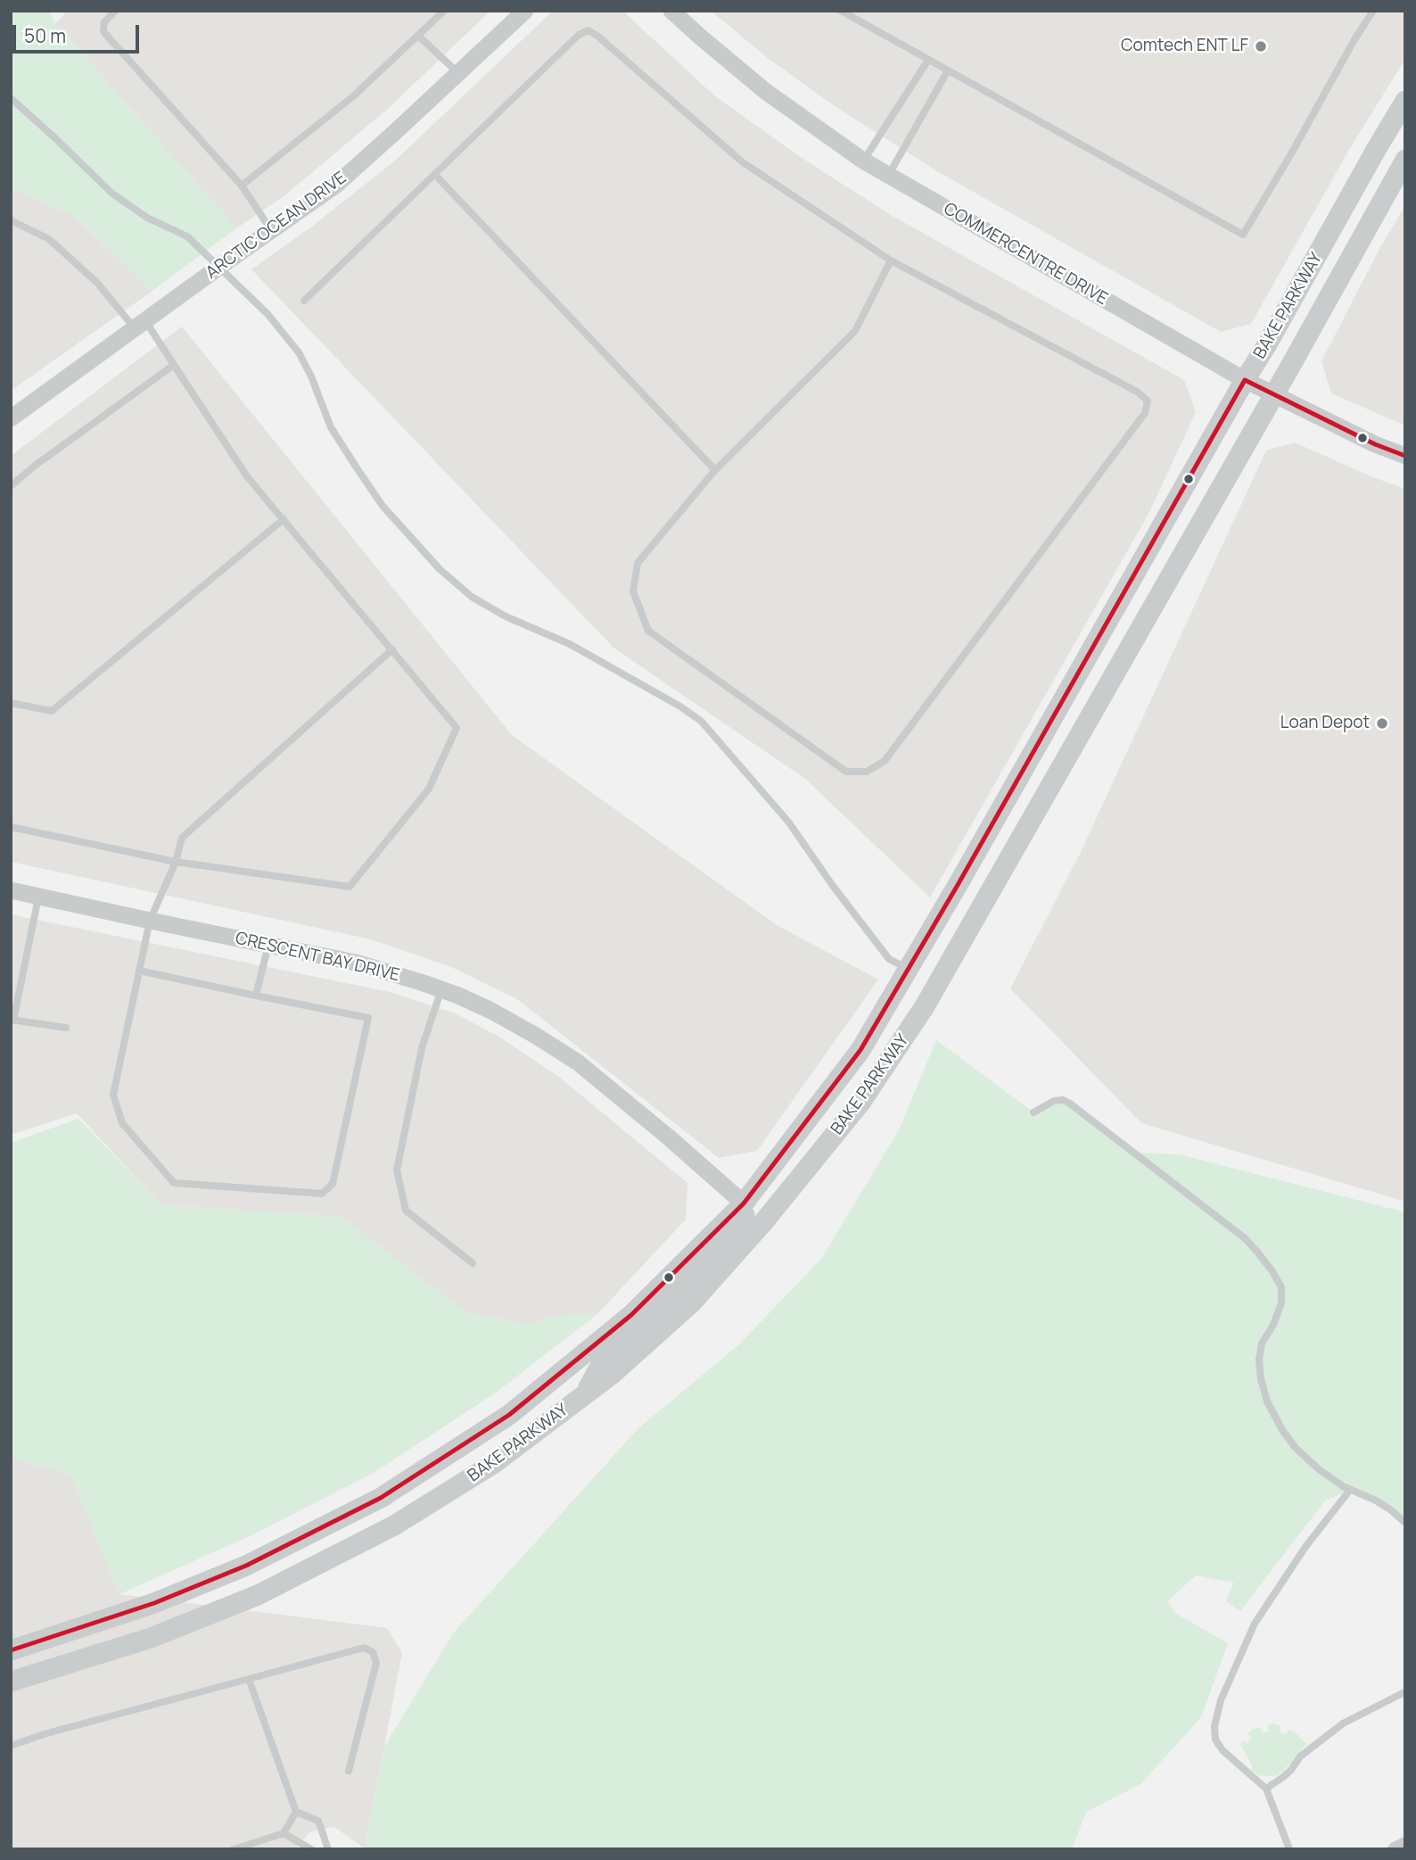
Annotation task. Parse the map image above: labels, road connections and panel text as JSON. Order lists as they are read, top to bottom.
{
  "streets": {
    "main road": ["BAKE PARKWAY"],
    "street": ["ARCTIC OCEAN DRIVE", "COMMERCENTRE DRIVE", "CRESCENT BAY DRIVE"]
  },
  "crossings": [
    ["COMMERCENTRE DRIVE", "BAKE PARKWAY"],
    ["BAKE PARKWAY", "CRESCENT BAY DRIVE"]
  ],
  "places": ["Comtech ENT LF", "Loan Depot"],
  "scale_bar": "50 m"
}
